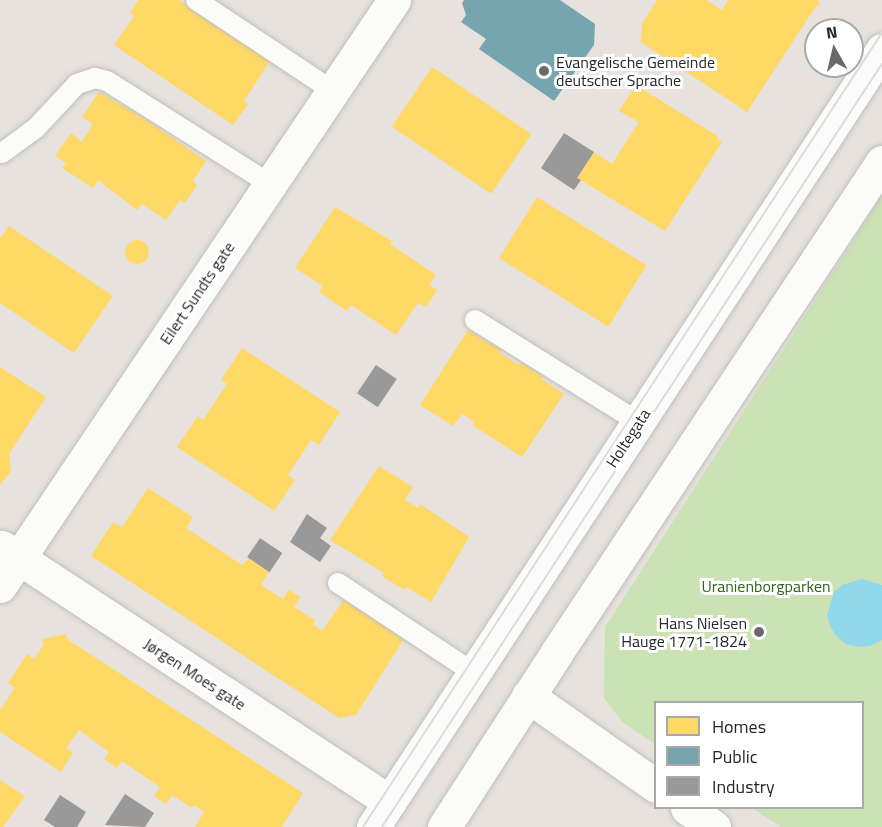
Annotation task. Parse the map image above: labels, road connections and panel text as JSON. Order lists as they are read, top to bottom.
{
  "streets": {
    "street": ["Eilert Sundts gate", "Holtegata", "Jørgen Moes gate"]
  },
  "crossings": [
    ["Eilert Sundts gate", "Jørgen Moes gate"],
    ["Holtegata", "Jørgen Moes gate"]
  ],
  "parks": ["Uranienborgparken"],
  "places": ["Evangelische Gemeinde deutscher Sprache", "Hans Nielsen Hauge 1771-1824"],
  "legend": ["Homes", "Public", "Industry"],
  "north": "top"
}
